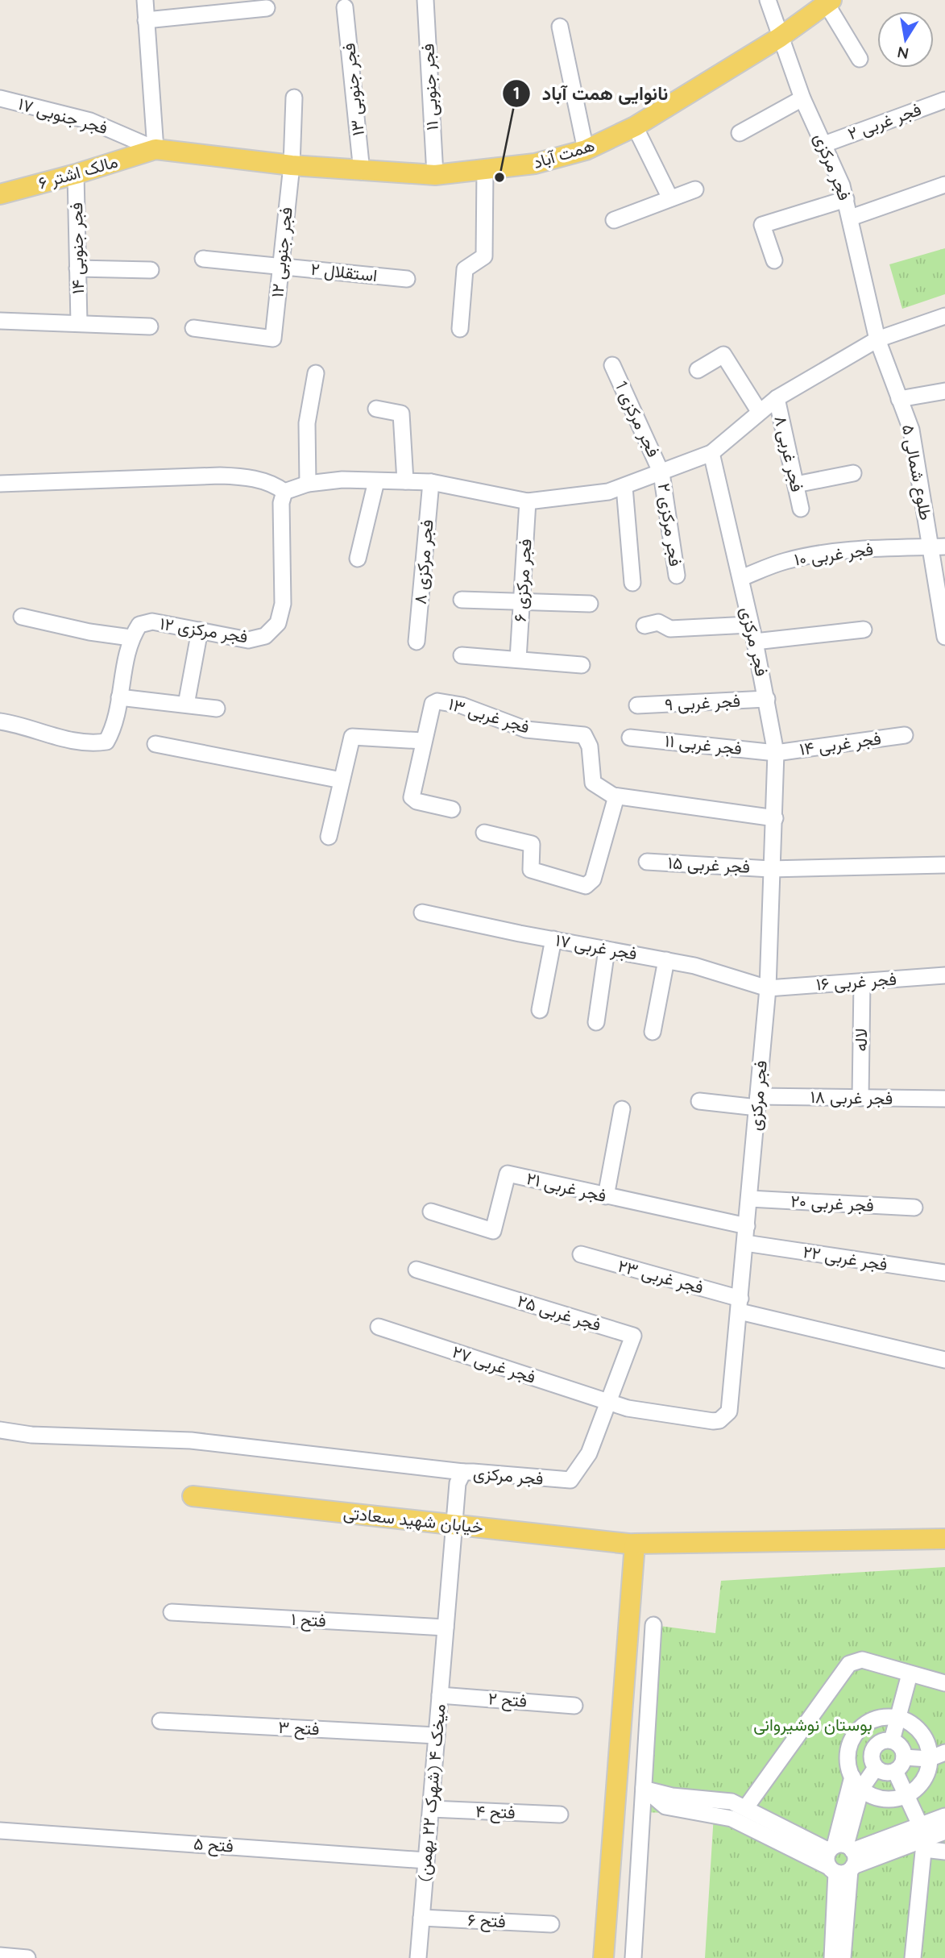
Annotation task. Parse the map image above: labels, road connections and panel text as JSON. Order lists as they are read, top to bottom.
{
  "streets": {
    "main road": ["همت آباد", "مالک اشتر ۶", "خیابان شهید سعادتی"],
    "street": [
      "فجر جنوبی ۱۱",
      "فجر جنوبی ۱۳",
      "فجر جنوبی ۱۷",
      "فجر غربی ۲",
      "فجر مرکزی",
      "فجر جنوبی ۱۴",
      "فجر جنوبی ۱۲",
      "استقلال ۲",
      "فجر مرکزی 1",
      "فجر غربی ۸",
      "طلوع شمالی ۵",
      "فجر مرکزی ۲",
      "فجر غربی ۱۰",
      "فجر مرکزی ۸",
      "فجر مرکزی ۶",
      "فجر مرکزی ۱۲",
      "فجر غربی ۹",
      "فجر غربی ۱۳",
      "فجر غربی ۱۴",
      "فجر غربی ۱۱",
      "فجر غربی ۱۵",
      "فجر غربی ۱۷",
      "فجر غربی ۱۶",
      "لاله",
      "فجر غربی ۱۸",
      "فجر غربی ۲۱",
      "فجر غربی ۲۰",
      "فجر غربی ۲۲",
      "فجر غربی ۲۳",
      "فجر غربی ۲۵",
      "فجر غربی ۲۷",
      "فتح ۱",
      "فتح ۲",
      "فتح ۳",
      "(شهرک ۲۲ بهمن) میخک ۴",
      "فتح ۴",
      "فتح ۵",
      "فتح ۶"
    ]
  },
  "crossings": [
    ["فجر جنوبی ۱۱", "همت آباد"],
    ["فجر جنوبی ۱۳", "همت آباد"],
    ["فجر جنوبی ۱۷", "همت آباد"],
    ["فجر جنوبی ۱۷", "مالک اشتر ۶"],
    ["فجر غربی ۲", "فجر مرکزی"],
    ["همت آباد", "فجر مرکزی"],
    ["همت آباد", "مالک اشتر ۶"],
    ["همت آباد", "فجر جنوبی ۱۲"],
    ["فجر مرکزی", "طلوع شمالی ۵"],
    ["فجر مرکزی", "فجر غربی ۱۰"],
    ["فجر مرکزی", "فجر غربی ۹"],
    ["فجر مرکزی", "فجر غربی ۱۳"],
    ["فجر مرکزی", "فجر غربی ۱۴"],
    ["فجر مرکزی", "فجر غربی ۱۱"],
    ["فجر مرکزی", "فجر غربی ۱۵"],
    ["فجر مرکزی", "فجر غربی ۱۷"],
    ["فجر مرکزی", "فجر غربی ۱۶"],
    ["فجر مرکزی", "فجر غربی ۱۸"],
    ["فجر مرکزی", "فجر غربی ۲۱"],
    ["فجر مرکزی", "فجر غربی ۲۰"],
    ["فجر مرکزی", "فجر غربی ۲۲"],
    ["فجر مرکزی", "فجر غربی ۲۳"],
    ["فجر مرکزی", "فجر غربی ۲۵"],
    ["فجر مرکزی", "فجر غربی ۲۷"],
    ["فجر مرکزی", "(شهرک ۲۲ بهمن) میخک ۴"],
    ["مالک اشتر ۶", "فجر جنوبی ۱۴"],
    ["فجر جنوبی ۱۲", "استقلال ۲"],
    ["فجر مرکزی 1", "فجر مرکزی ۲"],
    ["طلوع شمالی ۵", "فجر غربی ۱۰"],
    ["فجر غربی ۱۴", "فجر غربی ۱۱"],
    ["فجر غربی ۱۷", "فجر غربی ۱۶"],
    ["فجر غربی ۱۶", "لاله"],
    ["لاله", "فجر غربی ۱۸"],
    ["فجر غربی ۲۵", "فجر غربی ۲۷"],
    ["خیابان شهید سعادتی", "(شهرک ۲۲ بهمن) میخک ۴"],
    ["فتح ۱", "(شهرک ۲۲ بهمن) میخک ۴"],
    ["فتح ۲", "(شهرک ۲۲ بهمن) میخک ۴"],
    ["فتح ۳", "(شهرک ۲۲ بهمن) میخک ۴"],
    ["(شهرک ۲۲ بهمن) میخک ۴", "فتح ۴"],
    ["(شهرک ۲۲ بهمن) میخک ۴", "فتح ۵"],
    ["(شهرک ۲۲ بهمن) میخک ۴", "فتح ۶"]
  ],
  "parks": ["بوستان نوشیروانی"],
  "places": ["نانوایی همت آباد"],
  "north": "bottom"
}
